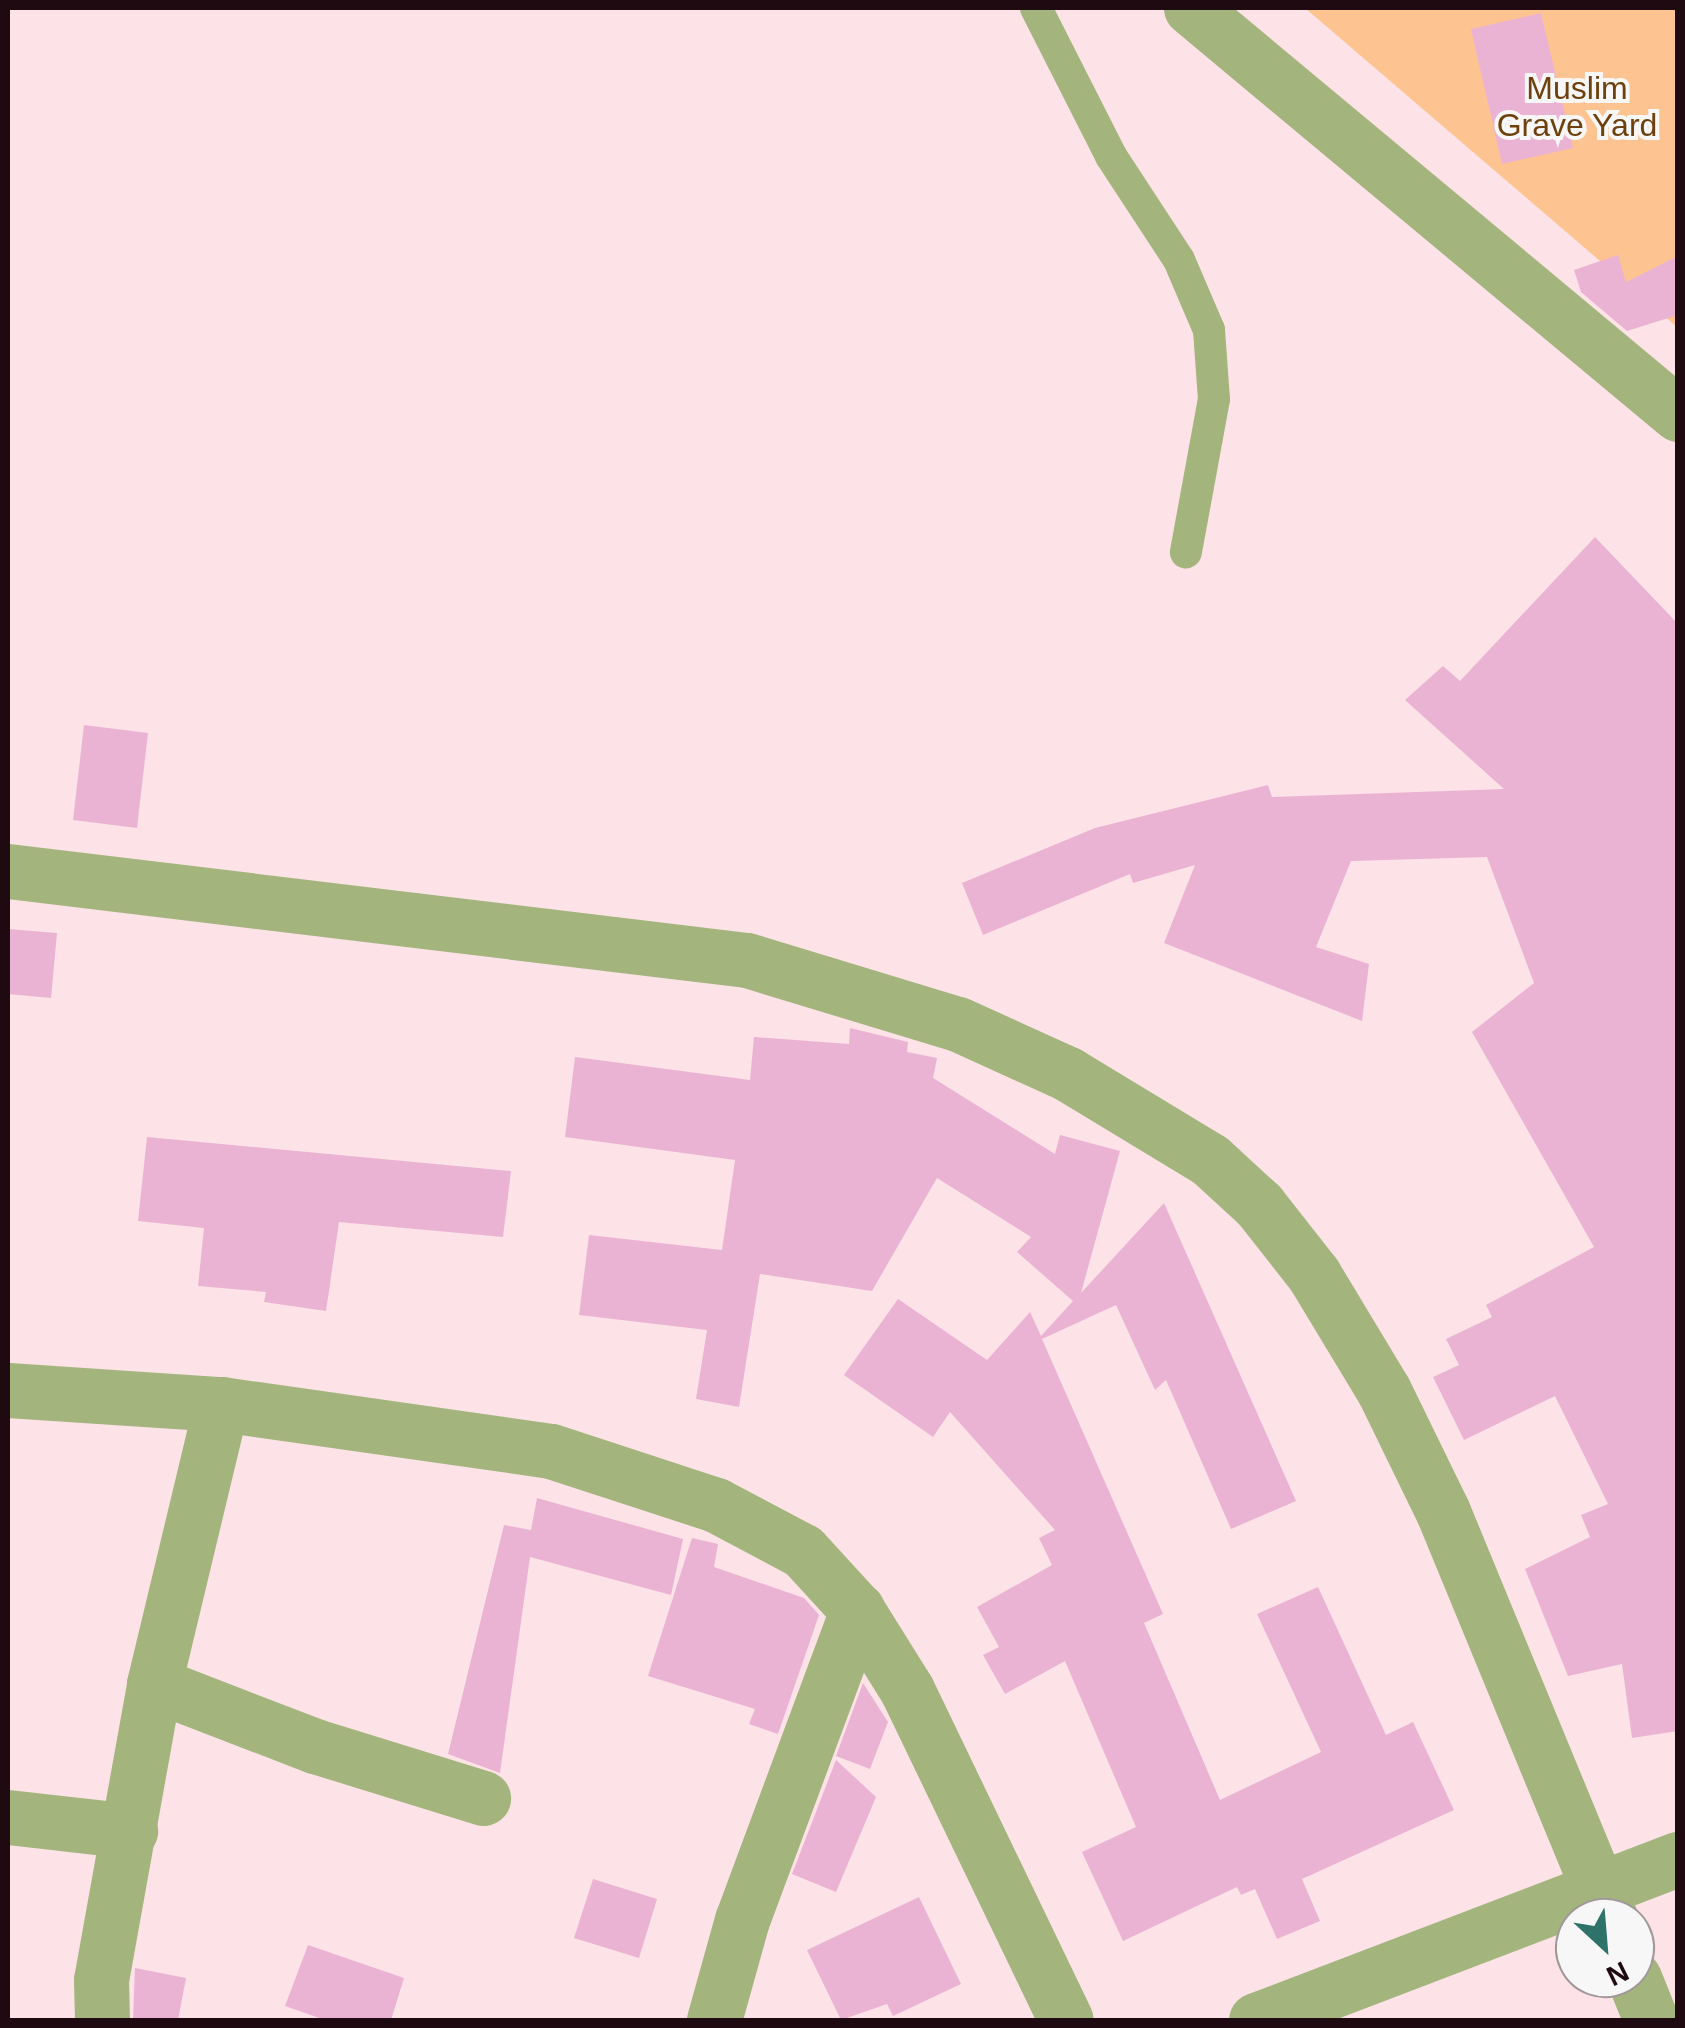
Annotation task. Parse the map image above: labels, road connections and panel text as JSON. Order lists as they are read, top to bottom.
{
  "parks": ["Muslim Grave Yard"],
  "north": "bottom right"
}
